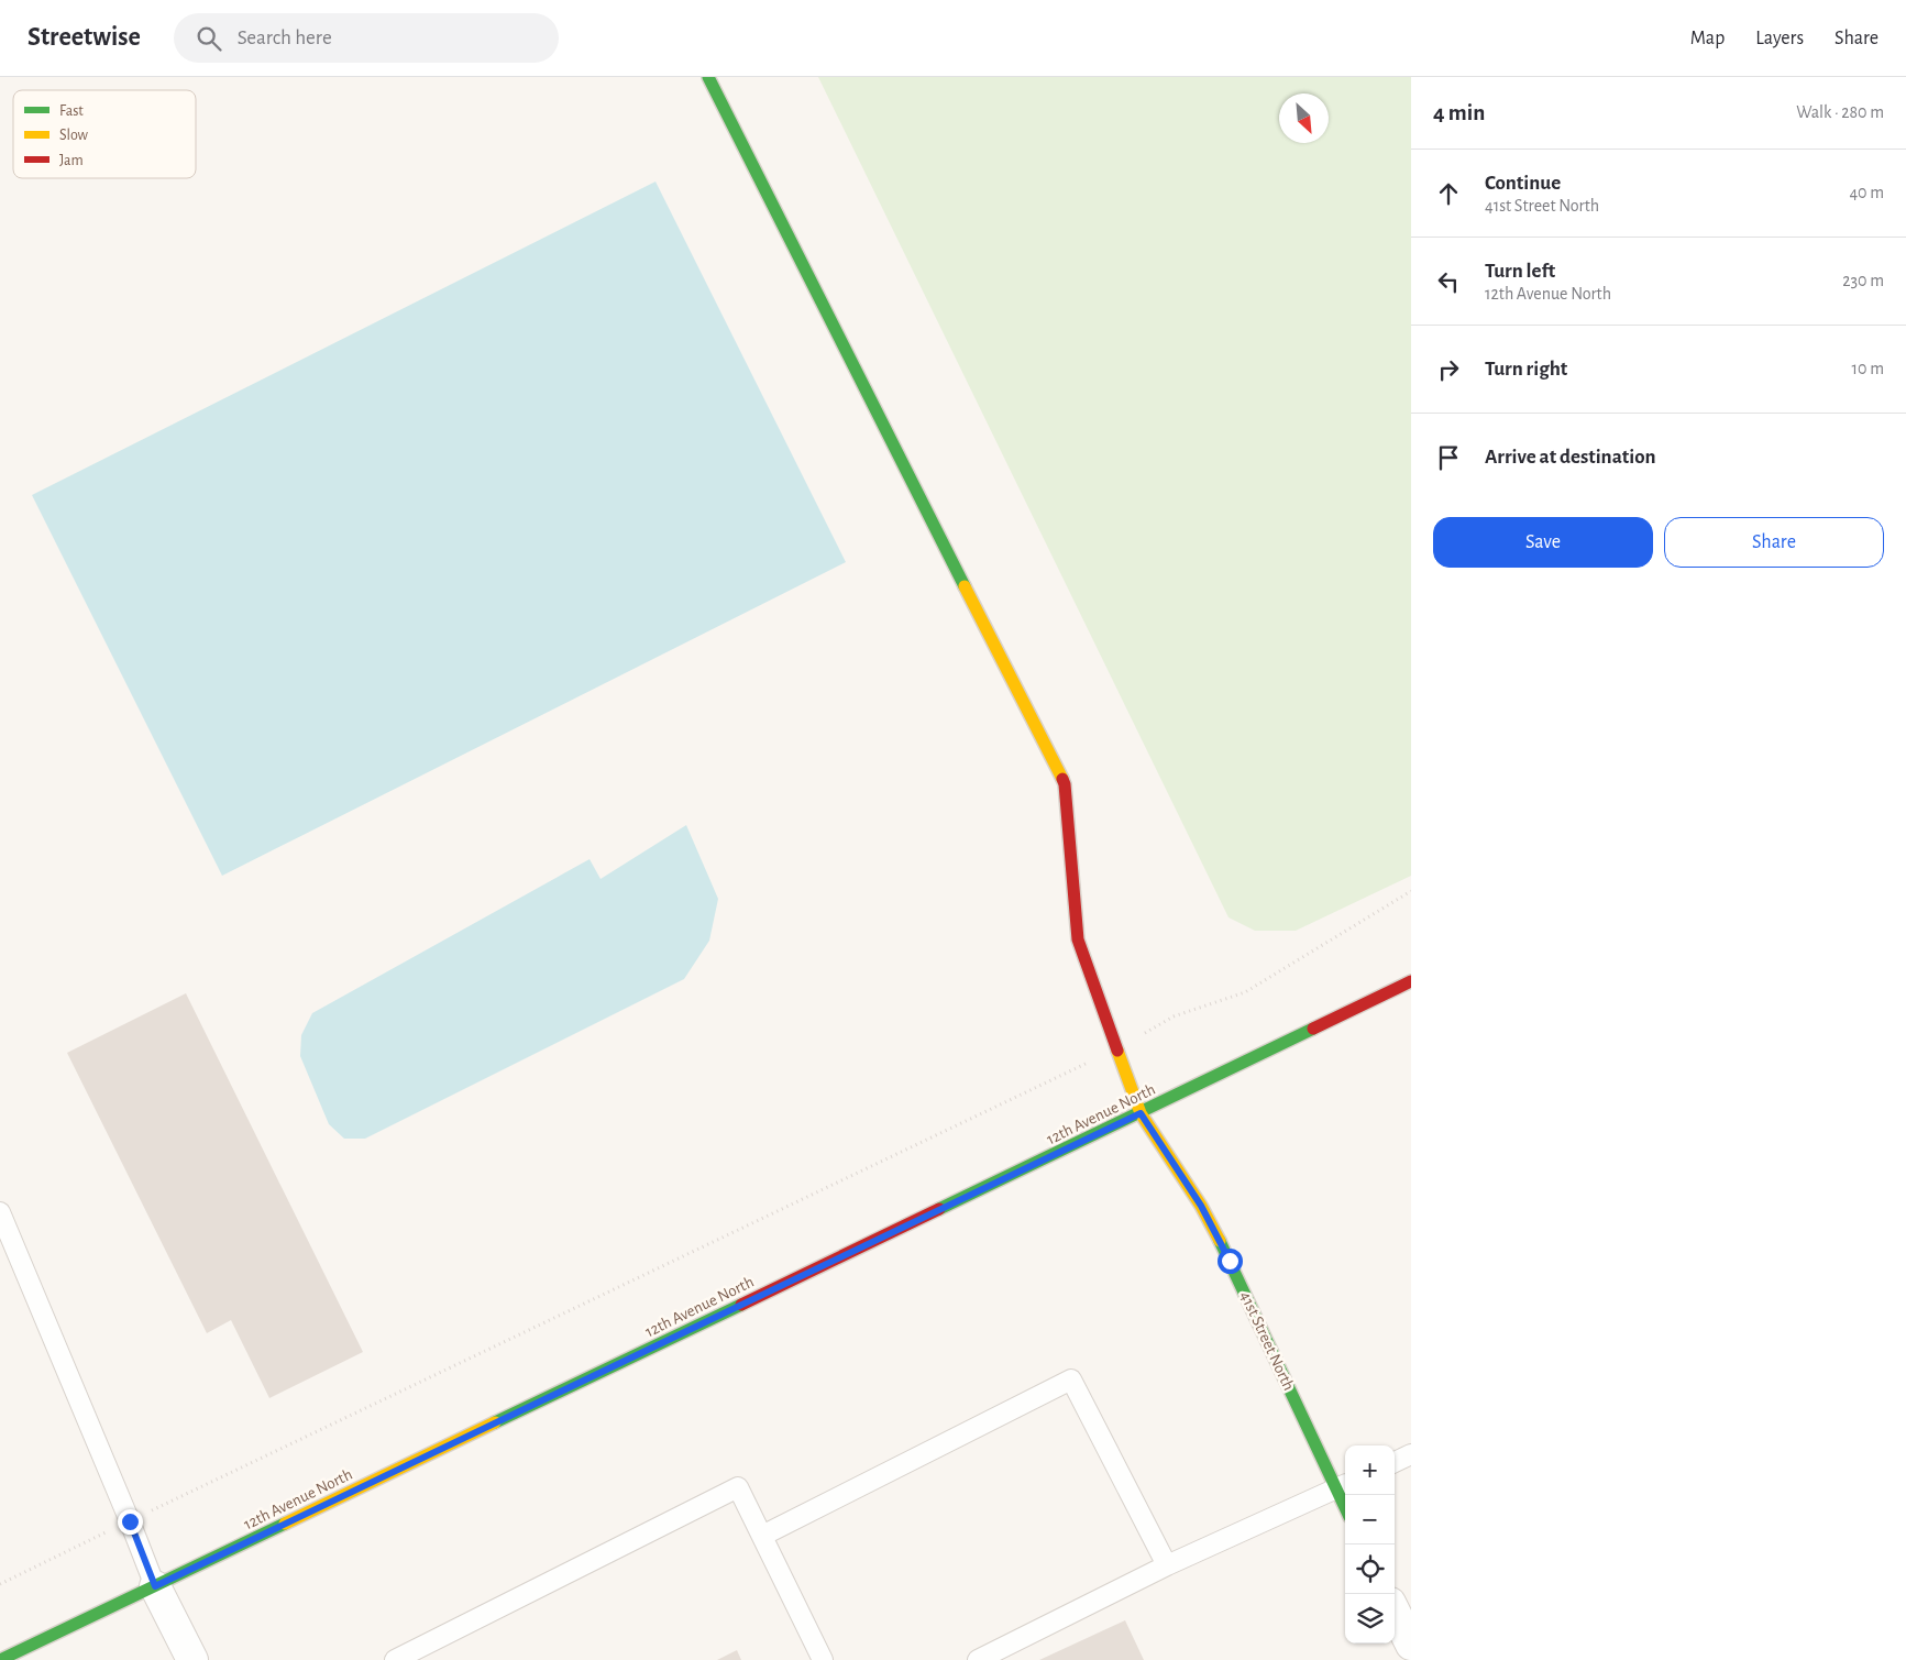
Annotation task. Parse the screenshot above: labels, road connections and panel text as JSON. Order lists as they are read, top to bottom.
{
  "streets": {
    "street": ["12th Avenue North", "41st Street North"]
  },
  "crossings": [
    ["12th Avenue North", "41st Street North"]
  ],
  "legend": ["Fast", "Slow", "Jam"],
  "north": "bottom right",
  "page": {
    "header": "Streetwise",
    "search": "Search here",
    "nav": ["Map", "Layers", "Share"],
    "heading": ["4 min", "Walk · 280 m"],
    "list": [
      ["Continue", "41st Street North", "40 m"],
      ["Turn left", "12th Avenue North", "230 m"],
      ["Turn right", "10 m"],
      "Arrive at destination"
    ],
    "buttons": ["Save", "Share"],
    "map_buttons": ["+", "−"]
  }
}
